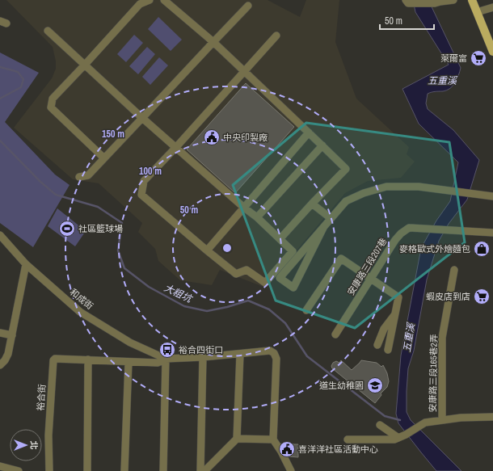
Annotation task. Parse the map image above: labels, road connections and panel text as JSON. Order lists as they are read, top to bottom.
{
  "streets": {
    "street": [
      "安康路三段207巷",
      "和成街",
      "安康路三段165巷2弄",
      "裕合街"
    ]
  },
  "crossings": [
    ["和成街", "裕合街"]
  ],
  "water": ["五重溪", "大粗坑"],
  "places": {
    "supermarket": ["萊爾富", "蝦皮店到店"],
    "public building": ["中央印製廠", "喜洋洋社區活動中心"],
    "sports": ["社區籃球場"],
    "shop": ["麥格歐式外燴麵包"],
    "bus stop": ["裕合四街口"],
    "school or university": ["道生幼稚園"]
  },
  "scale_bar": "50 m",
  "north": "right",
  "rings": ["150 m", "100 m", "50 m"]
}
